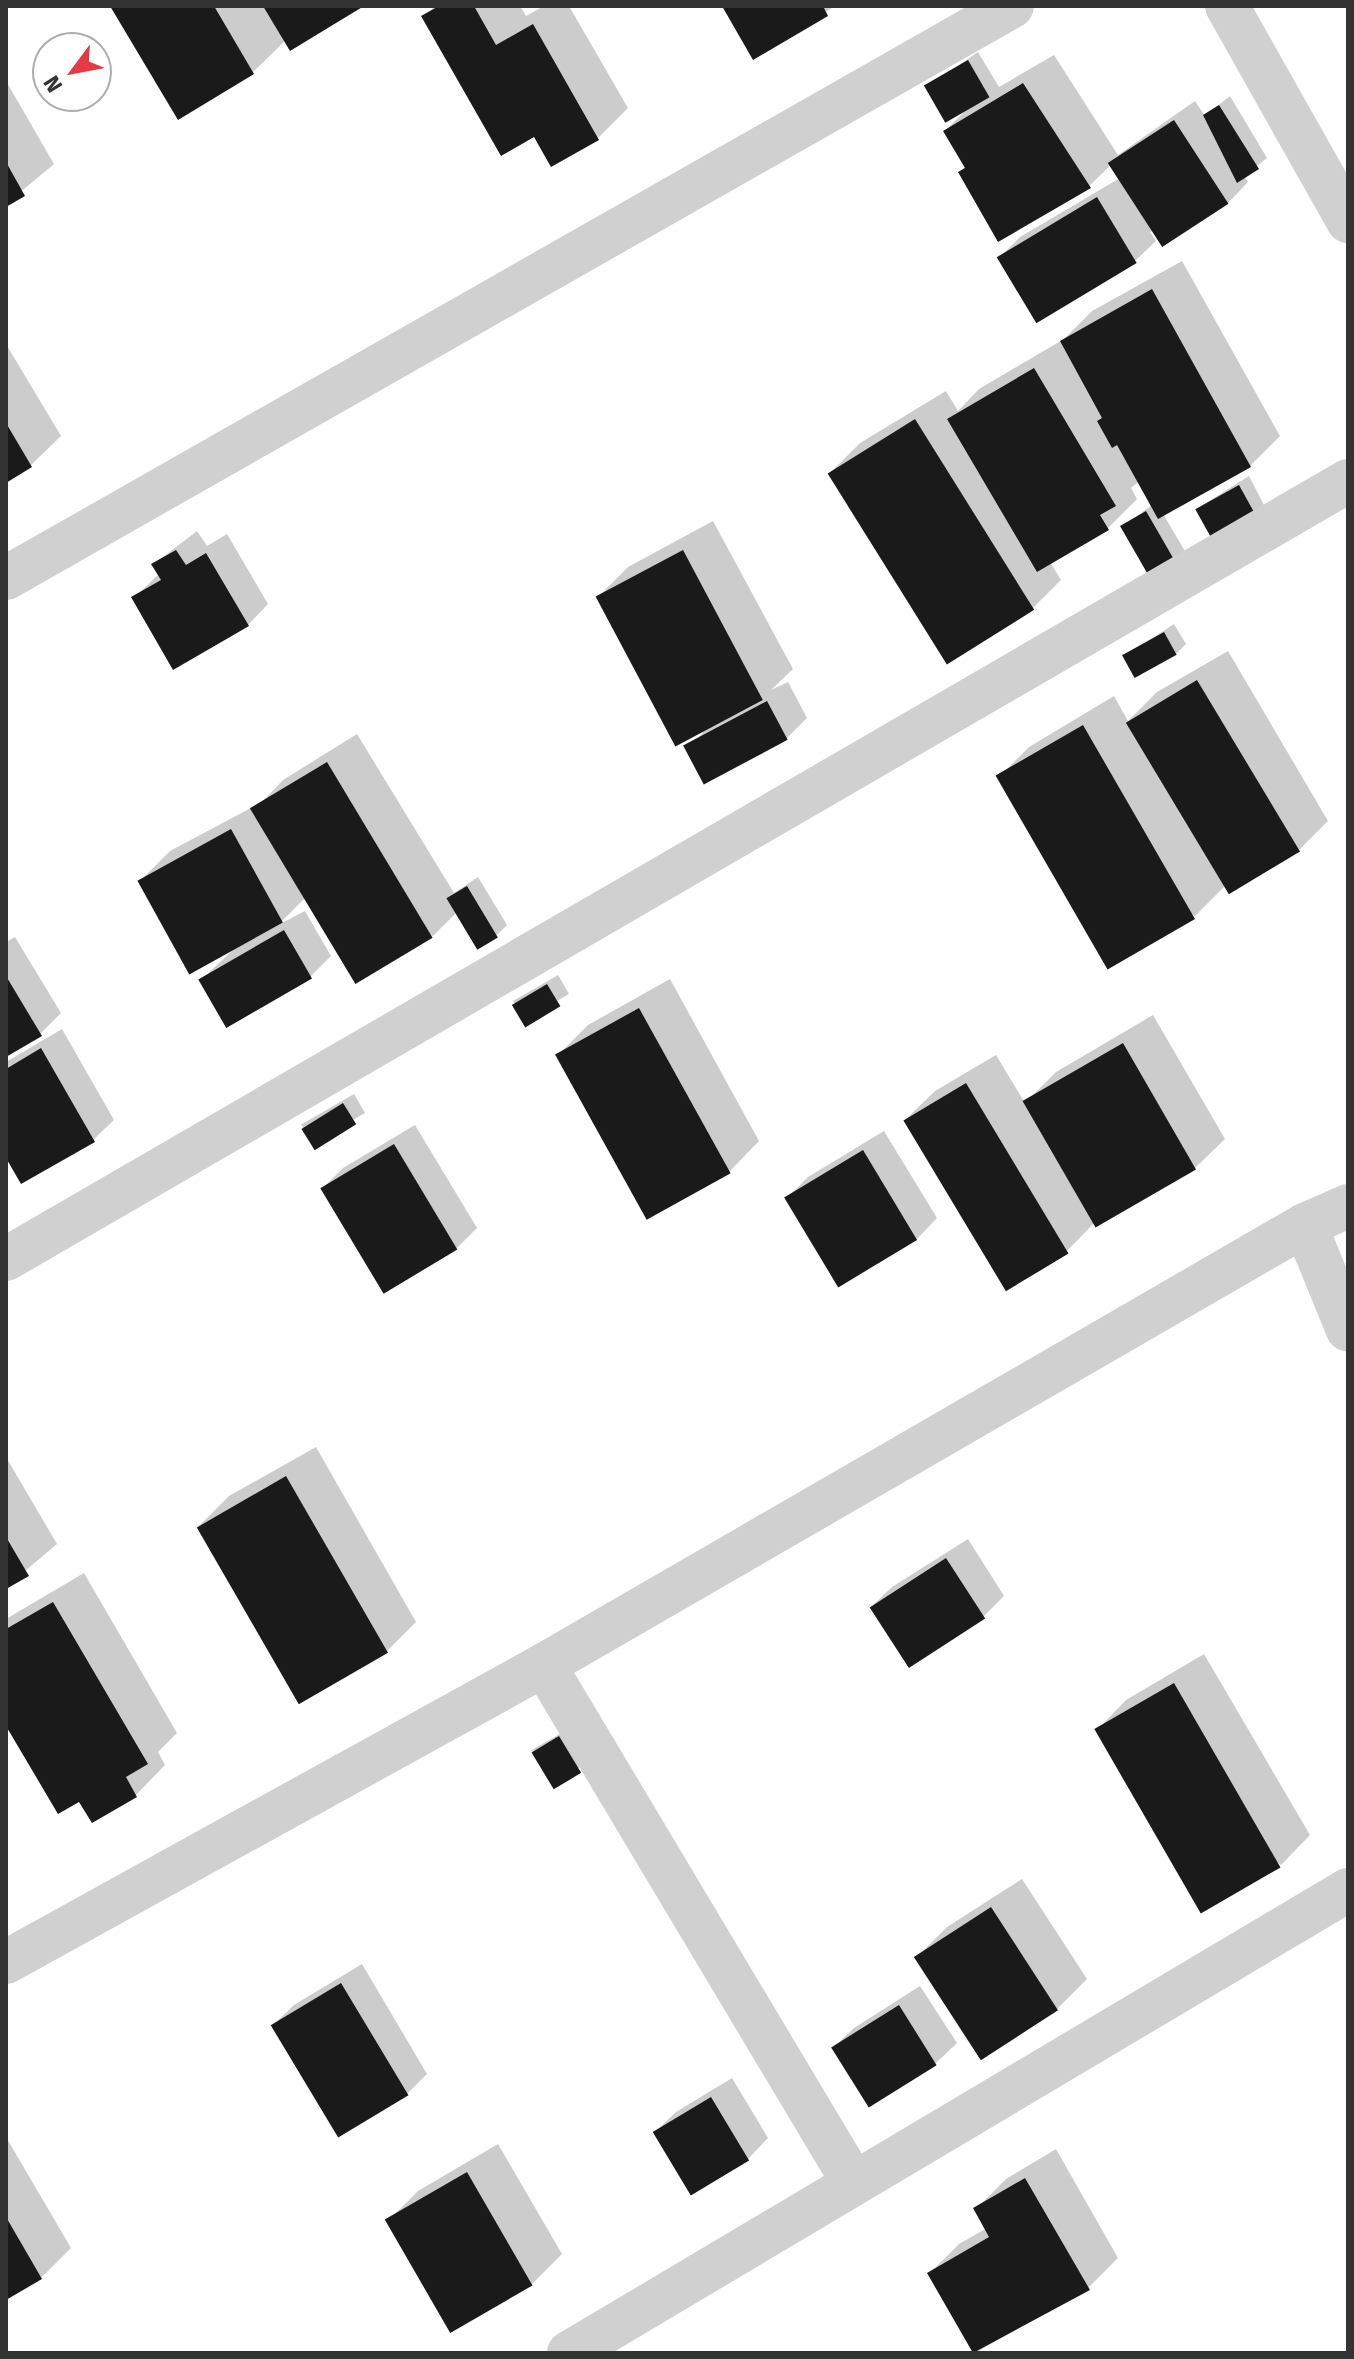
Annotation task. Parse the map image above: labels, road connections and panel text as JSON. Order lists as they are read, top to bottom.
{
  "north": "bottom left"
}
